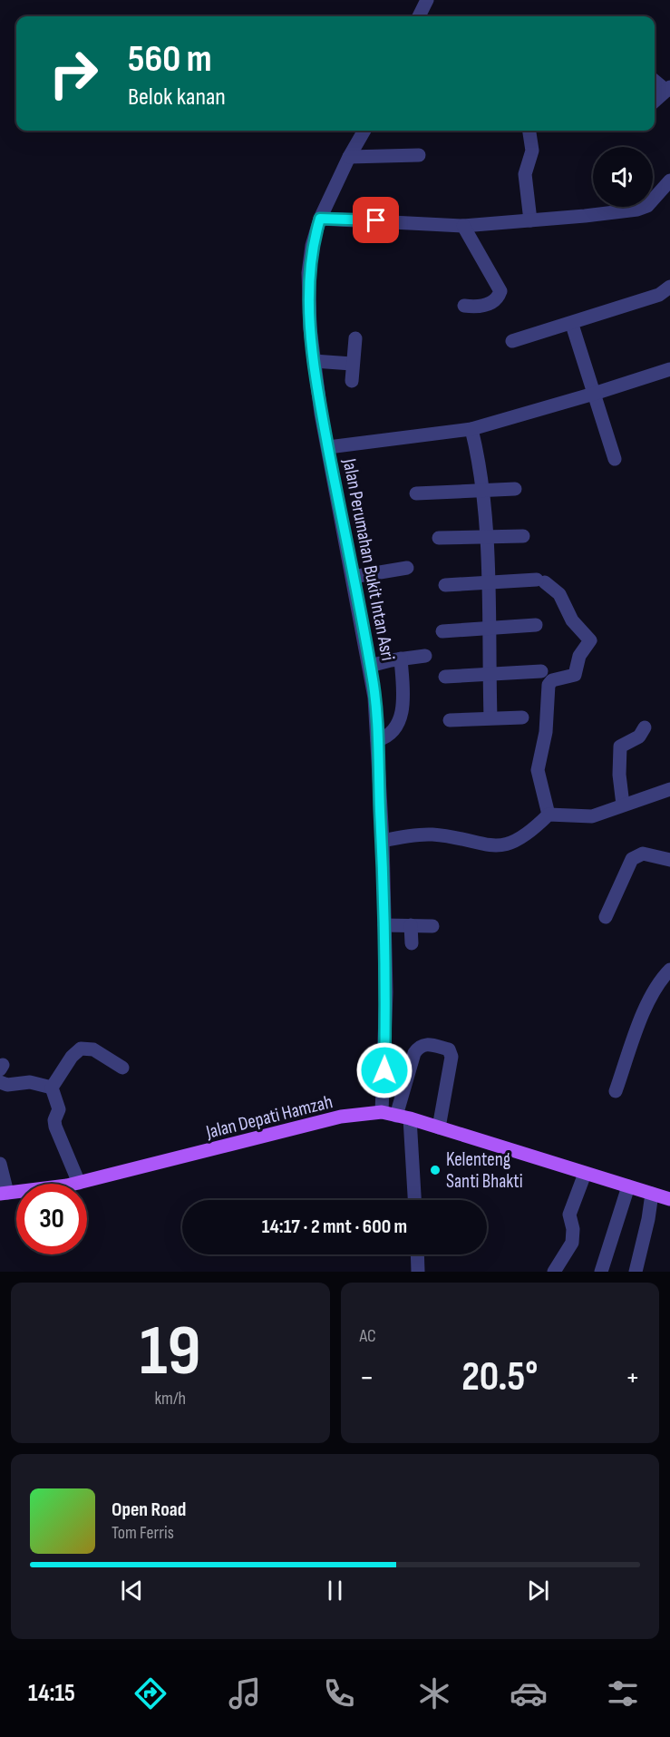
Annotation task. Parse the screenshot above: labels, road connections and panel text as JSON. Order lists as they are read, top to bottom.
{
  "streets": {
    "main road": ["Jalan Depati Hamzah"],
    "street": ["Jalan Perumahan Bukit Intan Asri"]
  },
  "crossings": [
    ["Jalan Perumahan Bukit Intan Asri", "Jalan Depati Hamzah"]
  ],
  "places": ["Kelenteng Santi Bhakti"],
  "page": {
    "turn": ["560 m", "Belok kanan"],
    "limit": "30",
    "trip": "14:17 · 2 mnt · 600 m",
    "tile": [
      ["19", "km/h"],
      "AC"
    ],
    "heat": ["−", "20.5°", "+"],
    "song": ["Open Road", "Tom Ferris"],
    "tabs": "14:15"
  }
}
